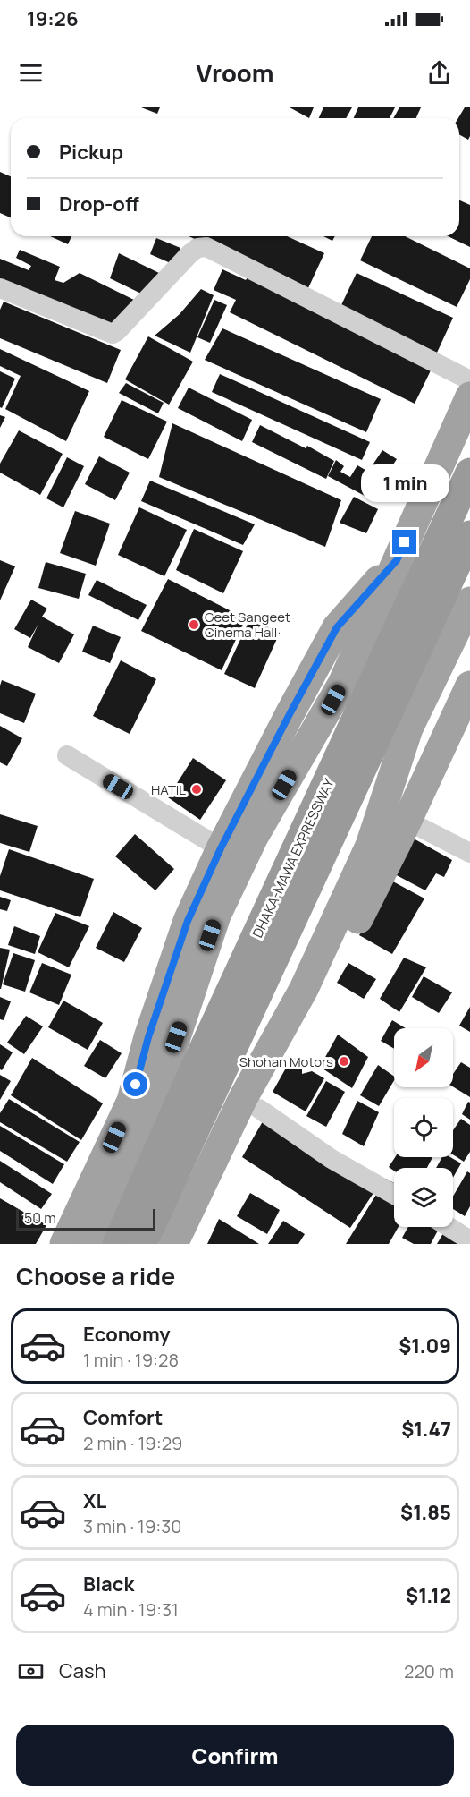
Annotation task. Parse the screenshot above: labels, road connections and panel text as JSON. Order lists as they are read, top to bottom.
{
  "streets": {
    "highway": ["DHAKA-MAWA EXPRESSWAY"]
  },
  "places": ["Geet Sangeet Cinema Hall", "HATIL", "Shohan Motors"],
  "scale_bar": "50 m",
  "north": "bottom left",
  "page": {
    "status": "19:26",
    "header": "Vroom",
    "banner": ["Pickup", "Drop-off"],
    "bubble": "1 min",
    "scale": "50 m",
    "heading": "Choose a ride",
    "list": [
      {
        "name": "Economy",
        "note": "1 min · 19:28",
        "value": "$1.09"
      },
      {
        "name": "Comfort",
        "note": "2 min · 19:29",
        "value": "$1.47"
      },
      {
        "name": "XL",
        "note": "3 min · 19:30",
        "value": "$1.85"
      },
      {
        "name": "Black",
        "note": "4 min · 19:31",
        "value": "$1.12"
      }
    ],
    "pay": ["Cash", "220 m"],
    "buttons": "Confirm"
  }
}
